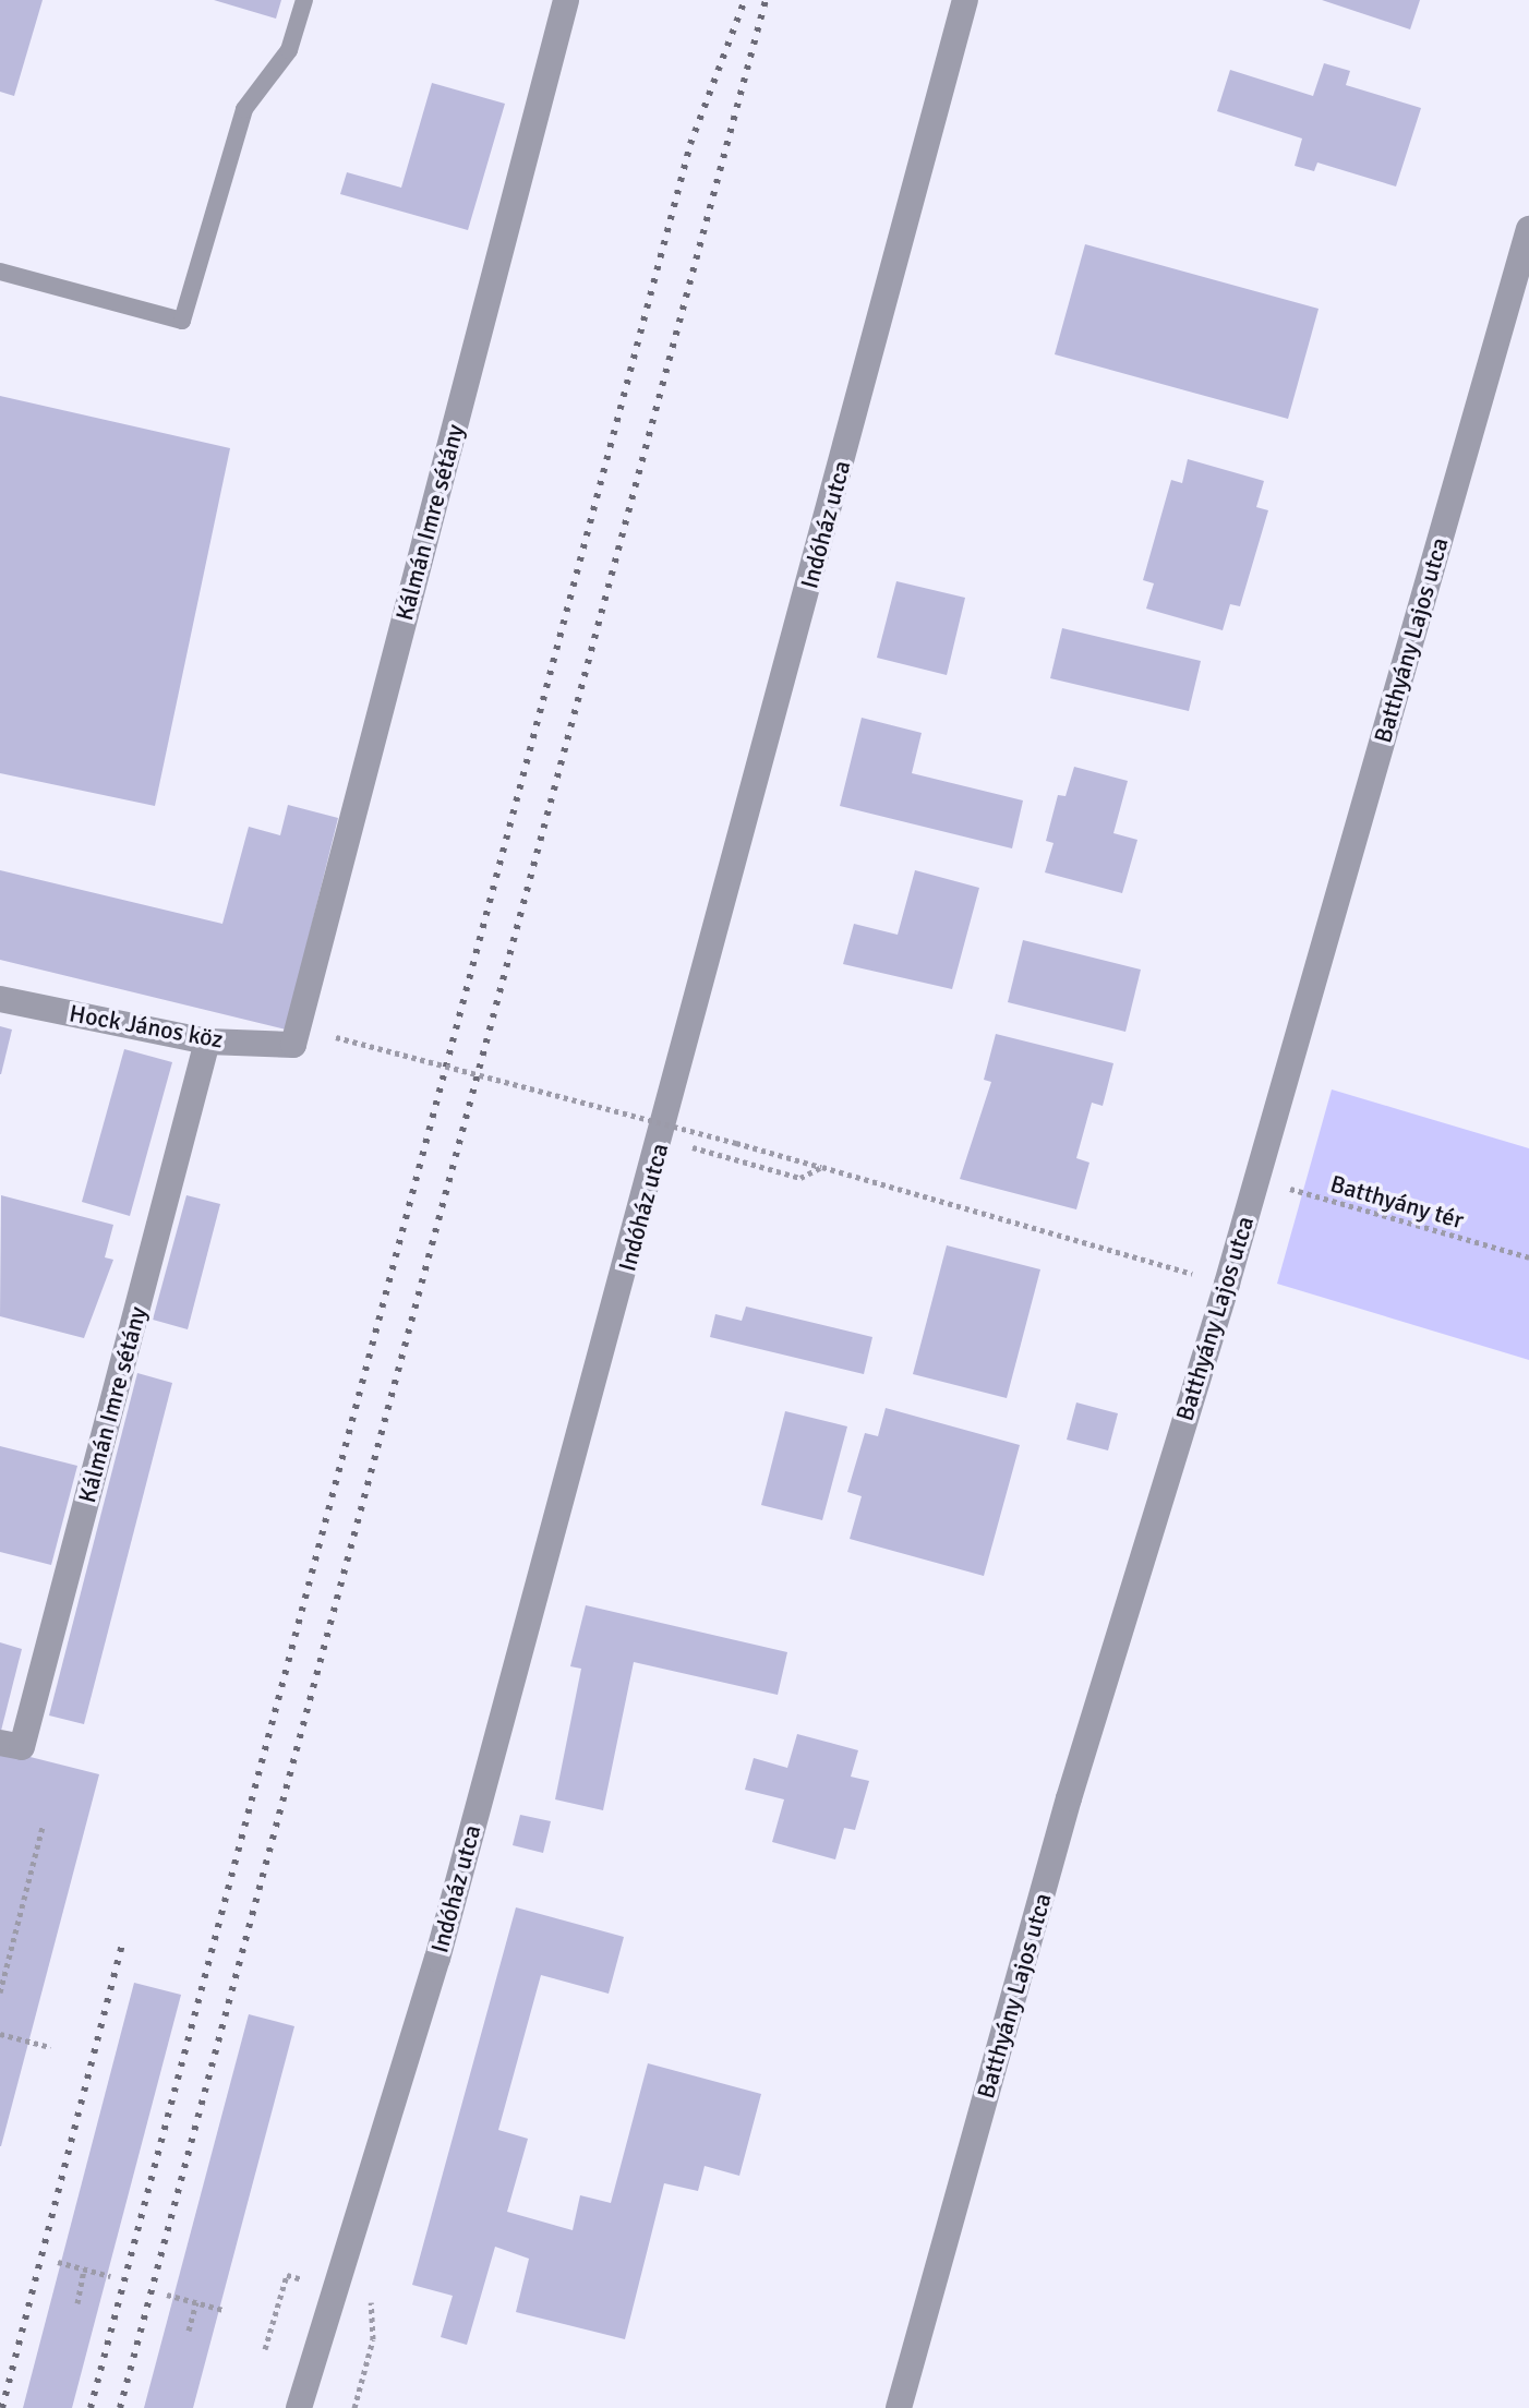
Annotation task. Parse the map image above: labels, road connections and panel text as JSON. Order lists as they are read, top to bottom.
{
  "streets": {
    "street": [
      "Kálmán Imre sétány",
      "Indóház utca",
      "Batthyány Lajos utca",
      "Hock János köz"
    ],
    "path": ["Batthyány tér"]
  },
  "crossings": [
    ["Kálmán Imre sétány", "Hock János köz"],
    ["Batthyány Lajos utca", "Batthyány tér"]
  ]
}
